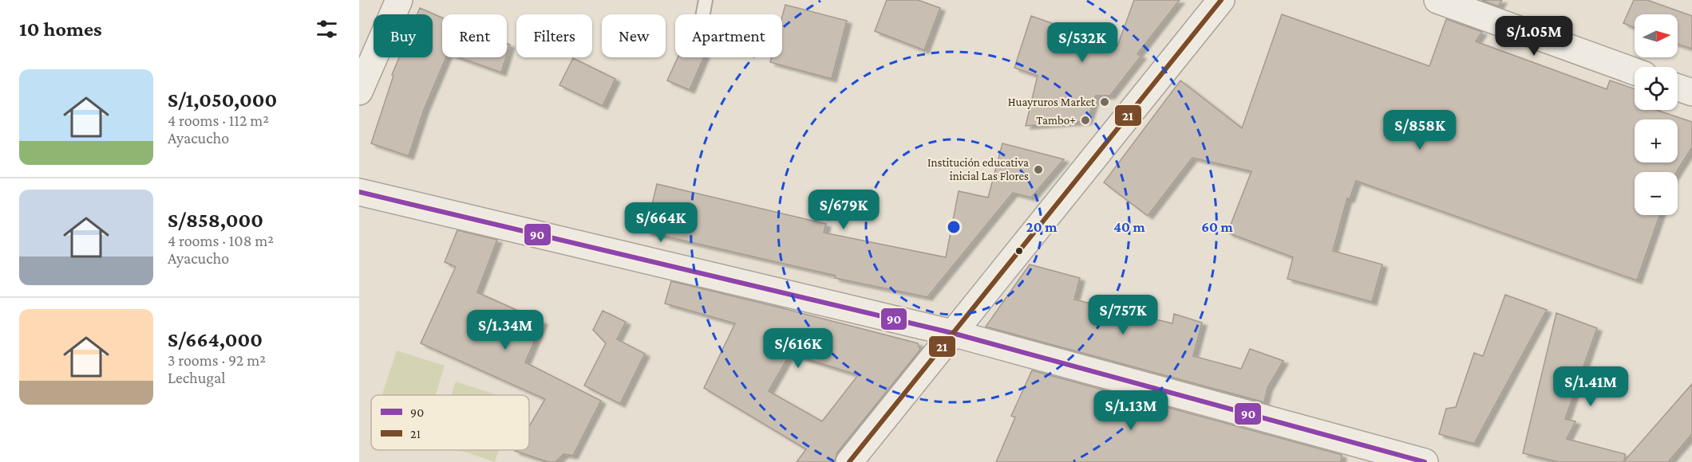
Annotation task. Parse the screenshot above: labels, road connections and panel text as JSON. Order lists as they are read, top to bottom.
{
  "places": ["Huayruros Market", "Tambo+", "Institución educativa inicial Las Flores"],
  "lines": ["transit line 21", "transit line 90"],
  "legend": ["90", "21"],
  "north": "right",
  "page": {
    "heading": "10 homes",
    "map_buttons": ["+", "−"],
    "chip": [
      "Buy",
      "Rent",
      "Filters",
      "New",
      "Apartment"
    ],
    "price": [
      "S/1.05M",
      "S/532K",
      "S/858K",
      "S/679K",
      "S/664K",
      "S/757K",
      "S/1.34M",
      "S/616K",
      "S/1.41M",
      "S/1.13M"
    ],
    "list": [
      {
        "name": "S/1,050,000",
        "note": "4 rooms · 112 m² · Ayacucho"
      },
      {
        "name": "S/858,000",
        "note": "4 rooms · 108 m² · Ayacucho"
      },
      {
        "name": "S/664,000",
        "note": "3 rooms · 92 m² · Lechugal"
      }
    ]
  },
  "rings": ["20 m", "40 m", "60 m"]
}
